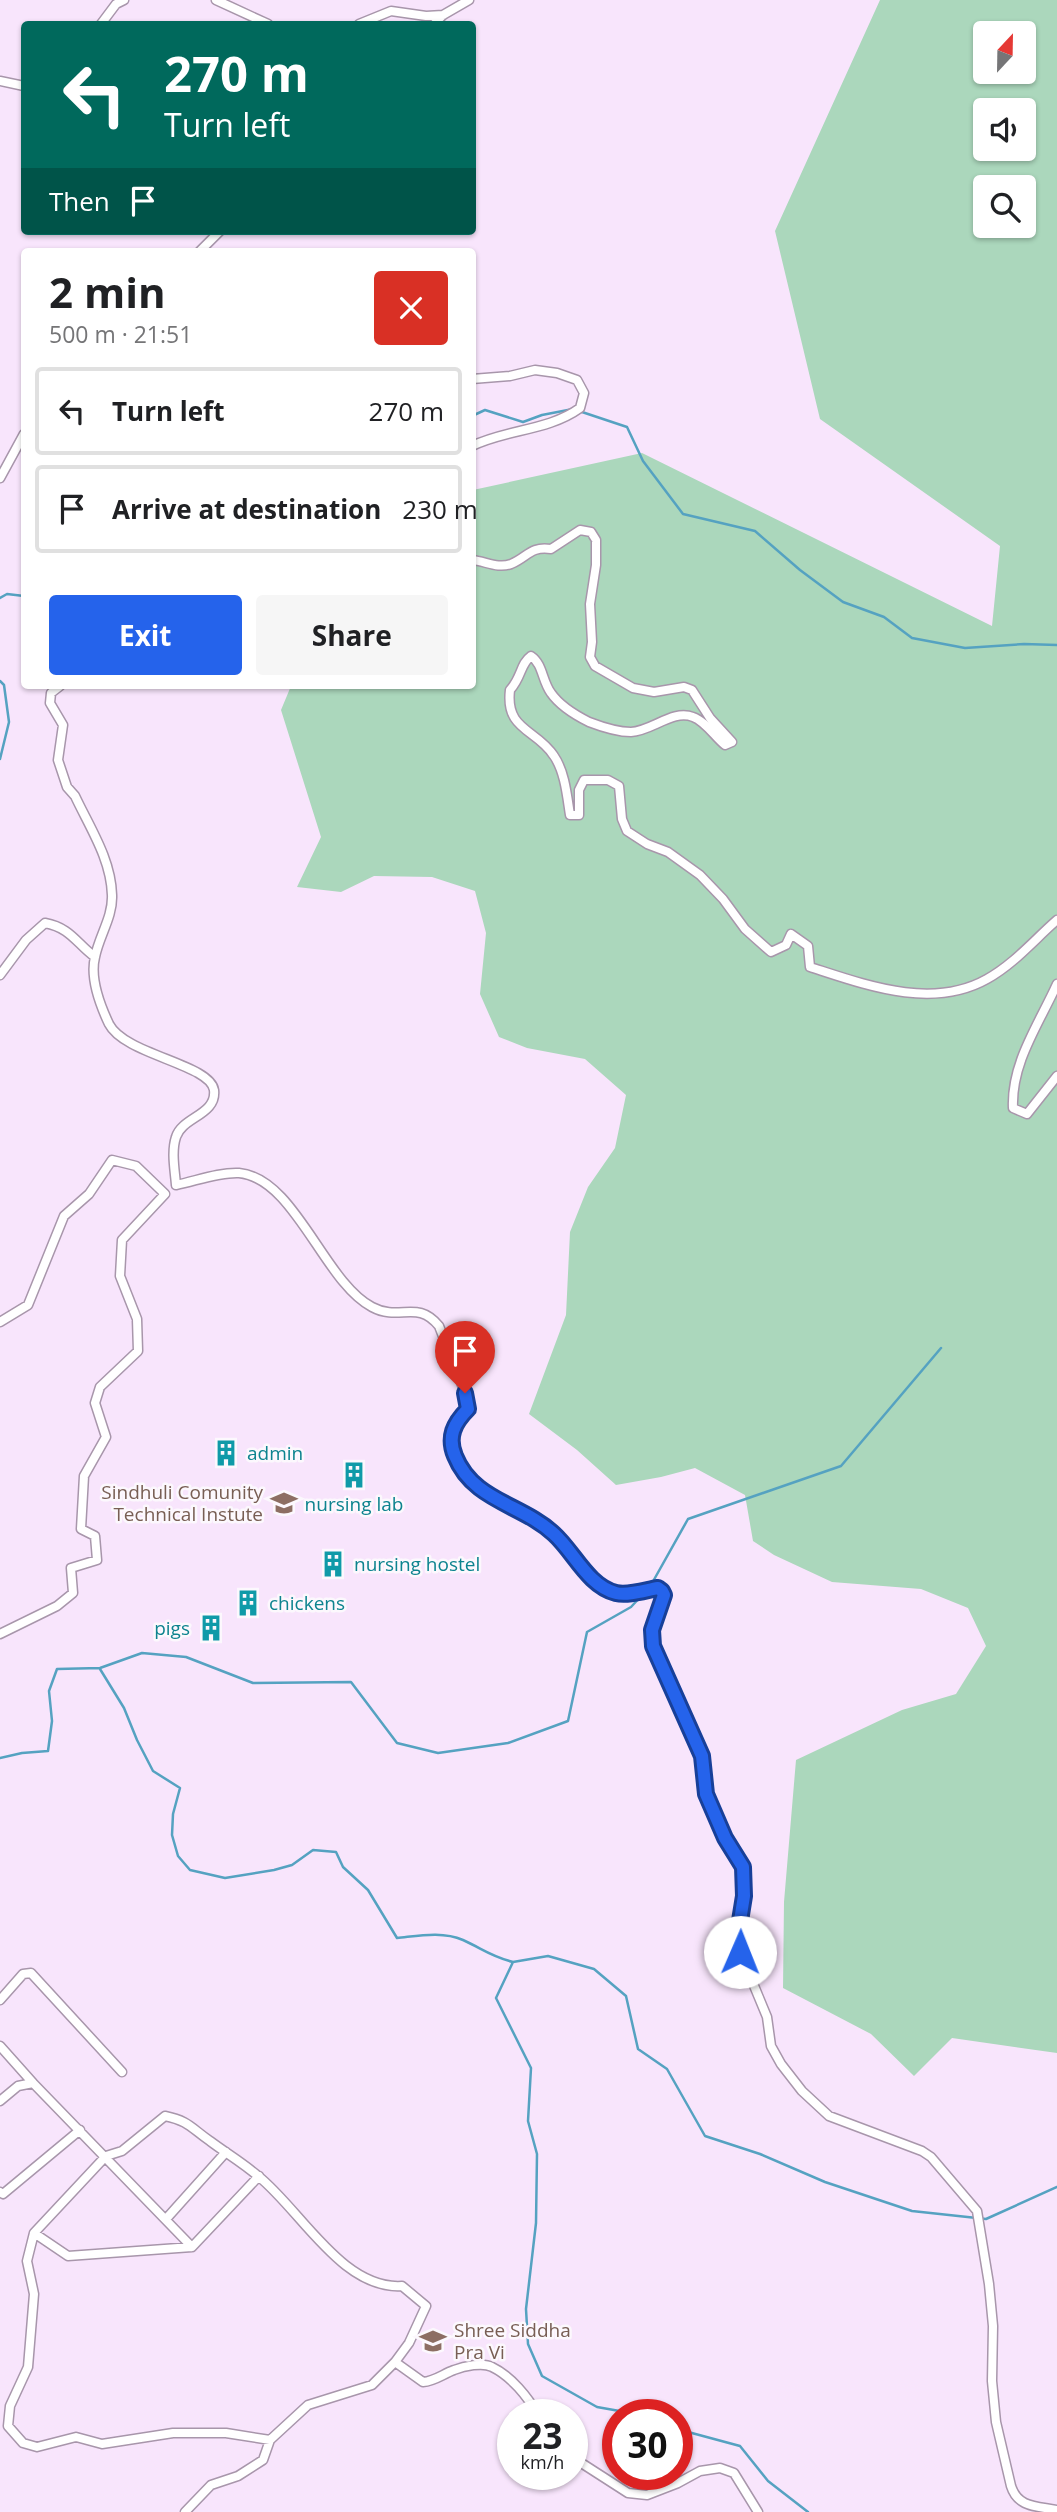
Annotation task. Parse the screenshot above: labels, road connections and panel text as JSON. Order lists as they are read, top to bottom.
{
  "places": {
    "building": [
      "admin",
      "nursing lab",
      "nursing hostel",
      "chickens",
      "pigs"
    ],
    "school or university": ["Sindhuli Comunity Technical Instute", "Shree Siddha Pra Vi"]
  },
  "north": "top",
  "page": {
    "turn": ["270 m", "Turn left"],
    "then": "Then",
    "heading": ["2 min", "500 m · 21:51"],
    "list": [
      {
        "name": "Turn left",
        "value": "270 m"
      },
      {
        "name": "Arrive at destination",
        "value": "230 m"
      }
    ],
    "buttons": ["Exit", "Share"],
    "speed": "23 km/h",
    "limit": "30"
  }
}
